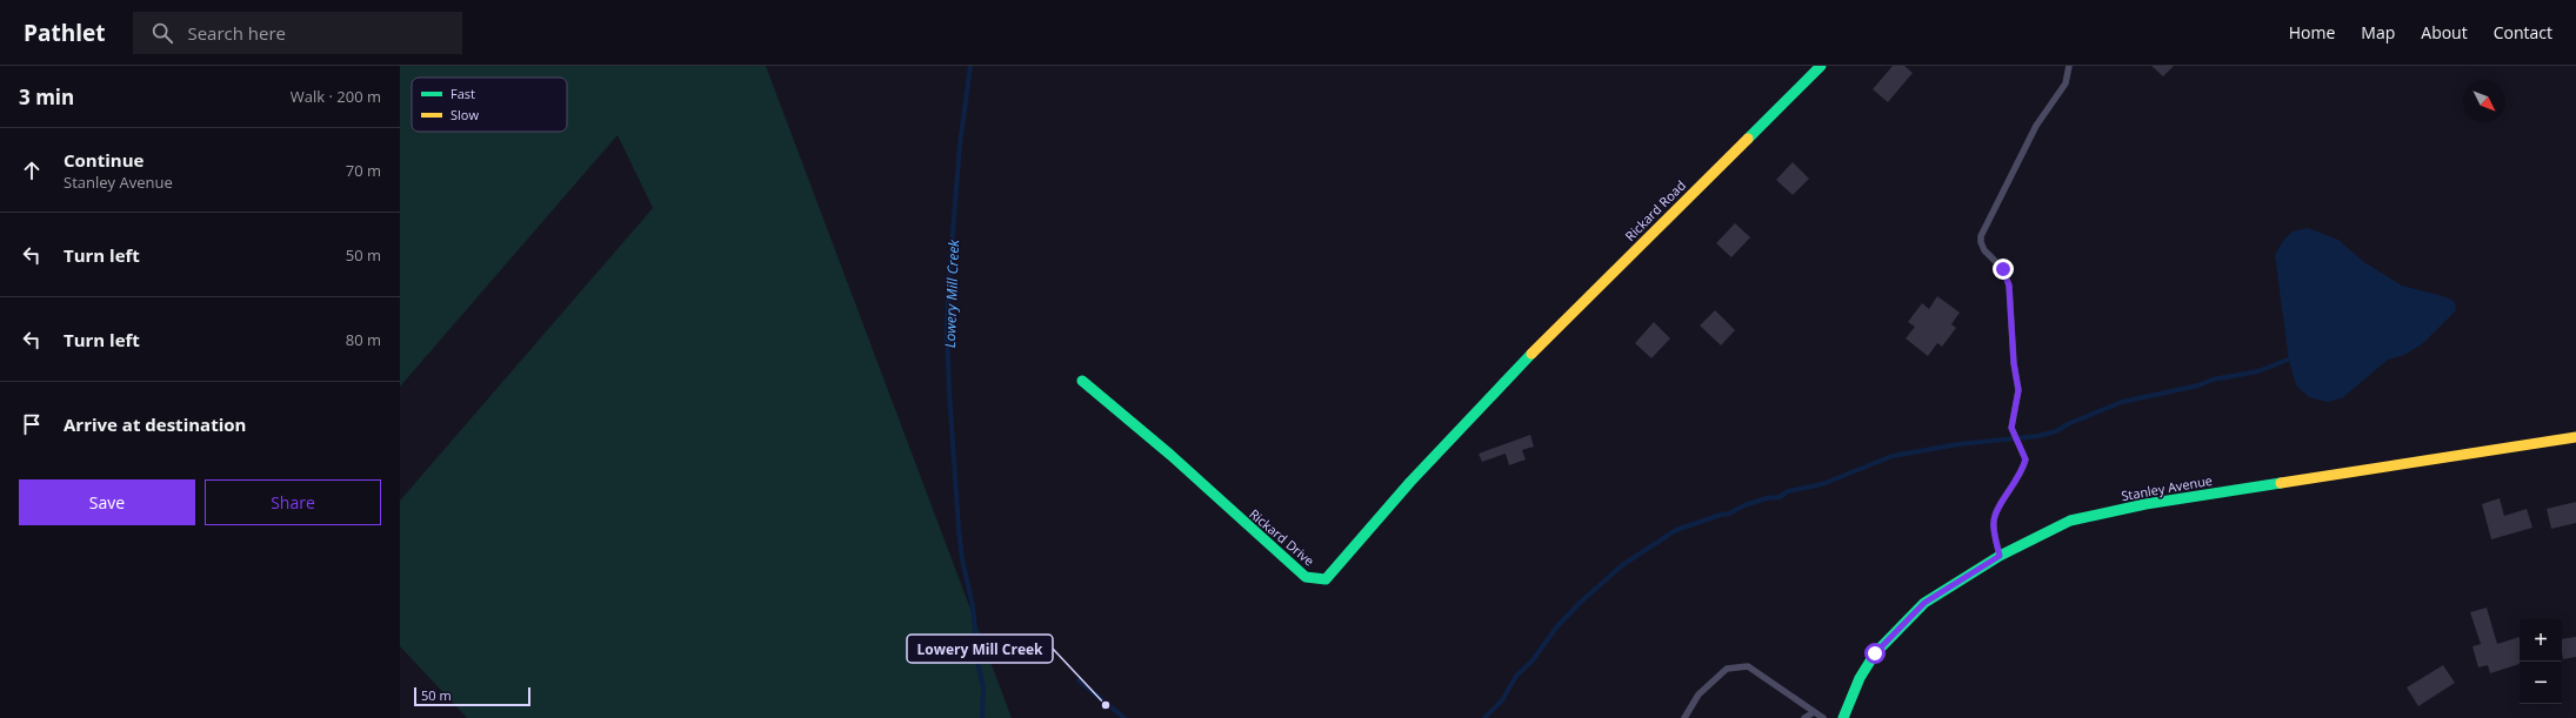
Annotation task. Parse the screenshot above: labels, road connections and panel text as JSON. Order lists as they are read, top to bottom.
{
  "streets": {
    "street": ["Rickard Road", "Stanley Avenue", "Rickard Drive"]
  },
  "crossings": [
    ["Rickard Road", "Rickard Drive"]
  ],
  "water": ["Lowery Mill Creek"],
  "places": ["Lowery Mill Creek"],
  "legend": ["Fast", "Slow"],
  "scale_bar": "50 m",
  "north": "bottom right",
  "page": {
    "header": "Pathlet",
    "search": "Search here",
    "nav": [
      "Home",
      "Map",
      "About",
      "Contact"
    ],
    "heading": ["3 min", "Walk · 200 m"],
    "list": [
      ["Continue", "Stanley Avenue", "70 m"],
      ["Turn left", "50 m"],
      ["Turn left", "80 m"],
      "Arrive at destination"
    ],
    "buttons": ["Save", "Share"],
    "map_buttons": ["+", "−"],
    "scale": "50 m"
  }
}
